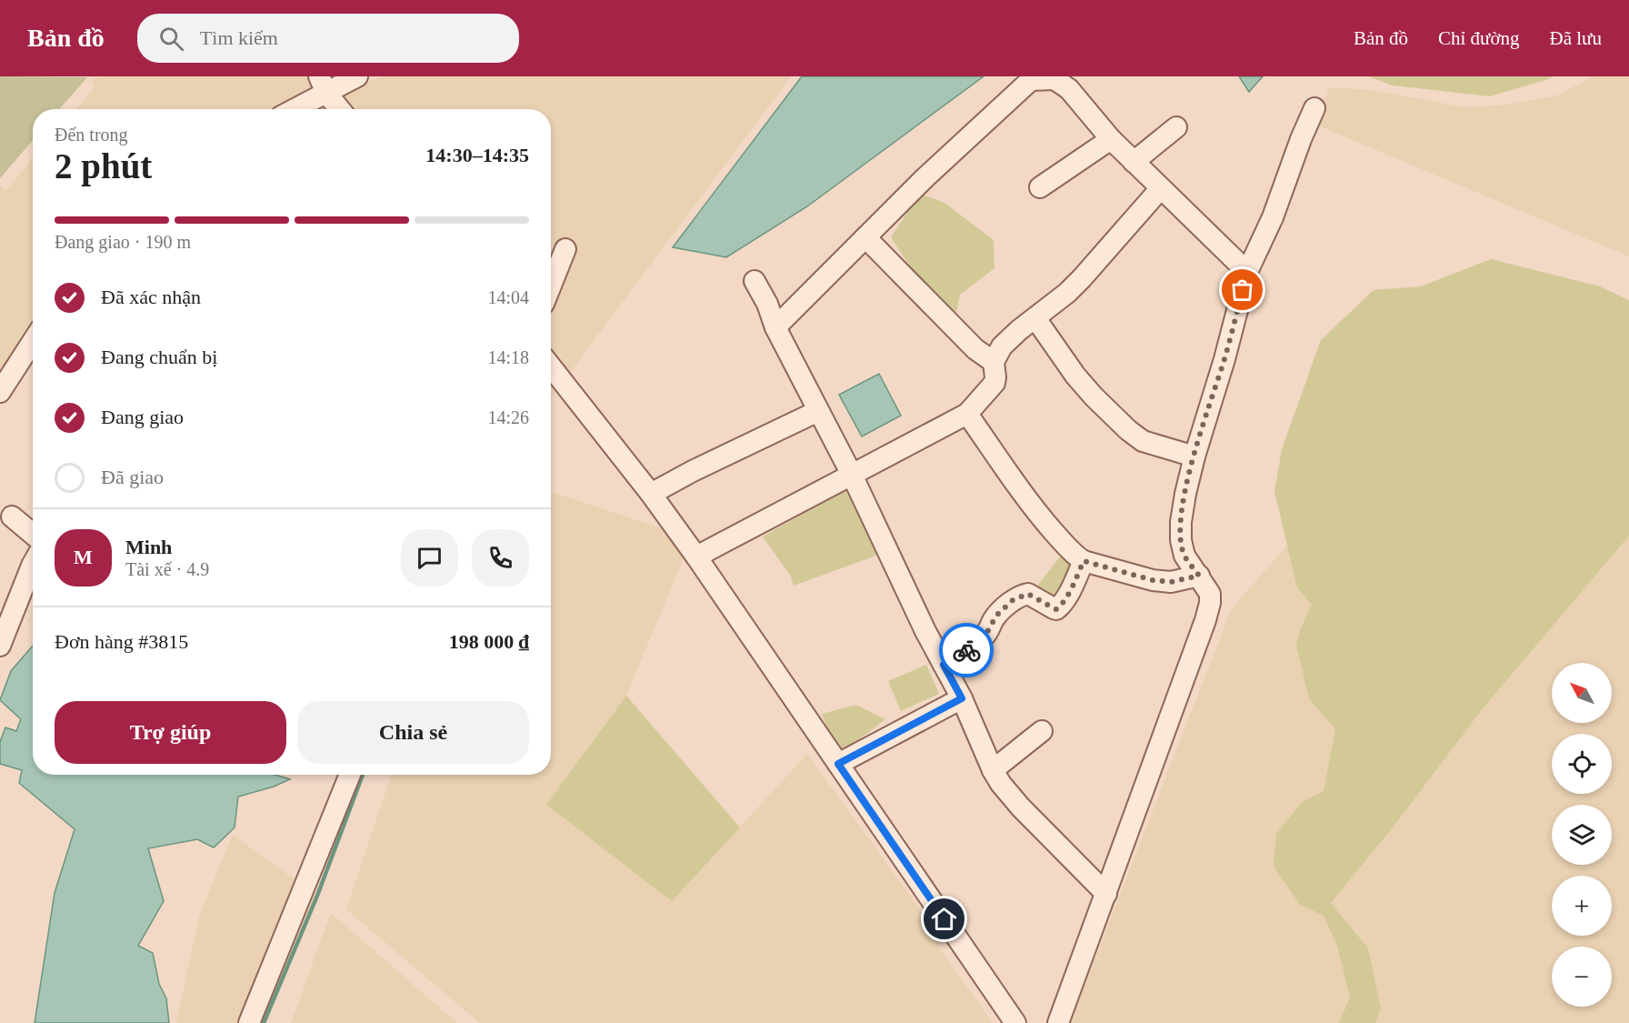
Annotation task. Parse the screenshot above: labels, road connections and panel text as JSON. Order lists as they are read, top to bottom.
{
  "north": "top left",
  "page": {
    "header": "Bản đồ",
    "search": "Tìm kiếm",
    "nav": ["Bản đồ", "Chỉ đường", "Đã lưu"],
    "heading": ["2 phút", "Đến trong", "14:30–14:35"],
    "panel": [
      "Minh",
      "Tài xế · 4.9",
      "Đơn hàng #3815",
      "198 000 ₫"
    ],
    "bar": "Đang giao · 190 m",
    "list": [
      ["Đã xác nhận", "14:04"],
      ["Đang chuẩn bị", "14:18"],
      ["Đang giao", "14:26"],
      "Đã giao"
    ],
    "round": "M",
    "map_buttons": ["+", "−"],
    "buttons": ["Trợ giúp", "Chia sẻ"]
  }
}
